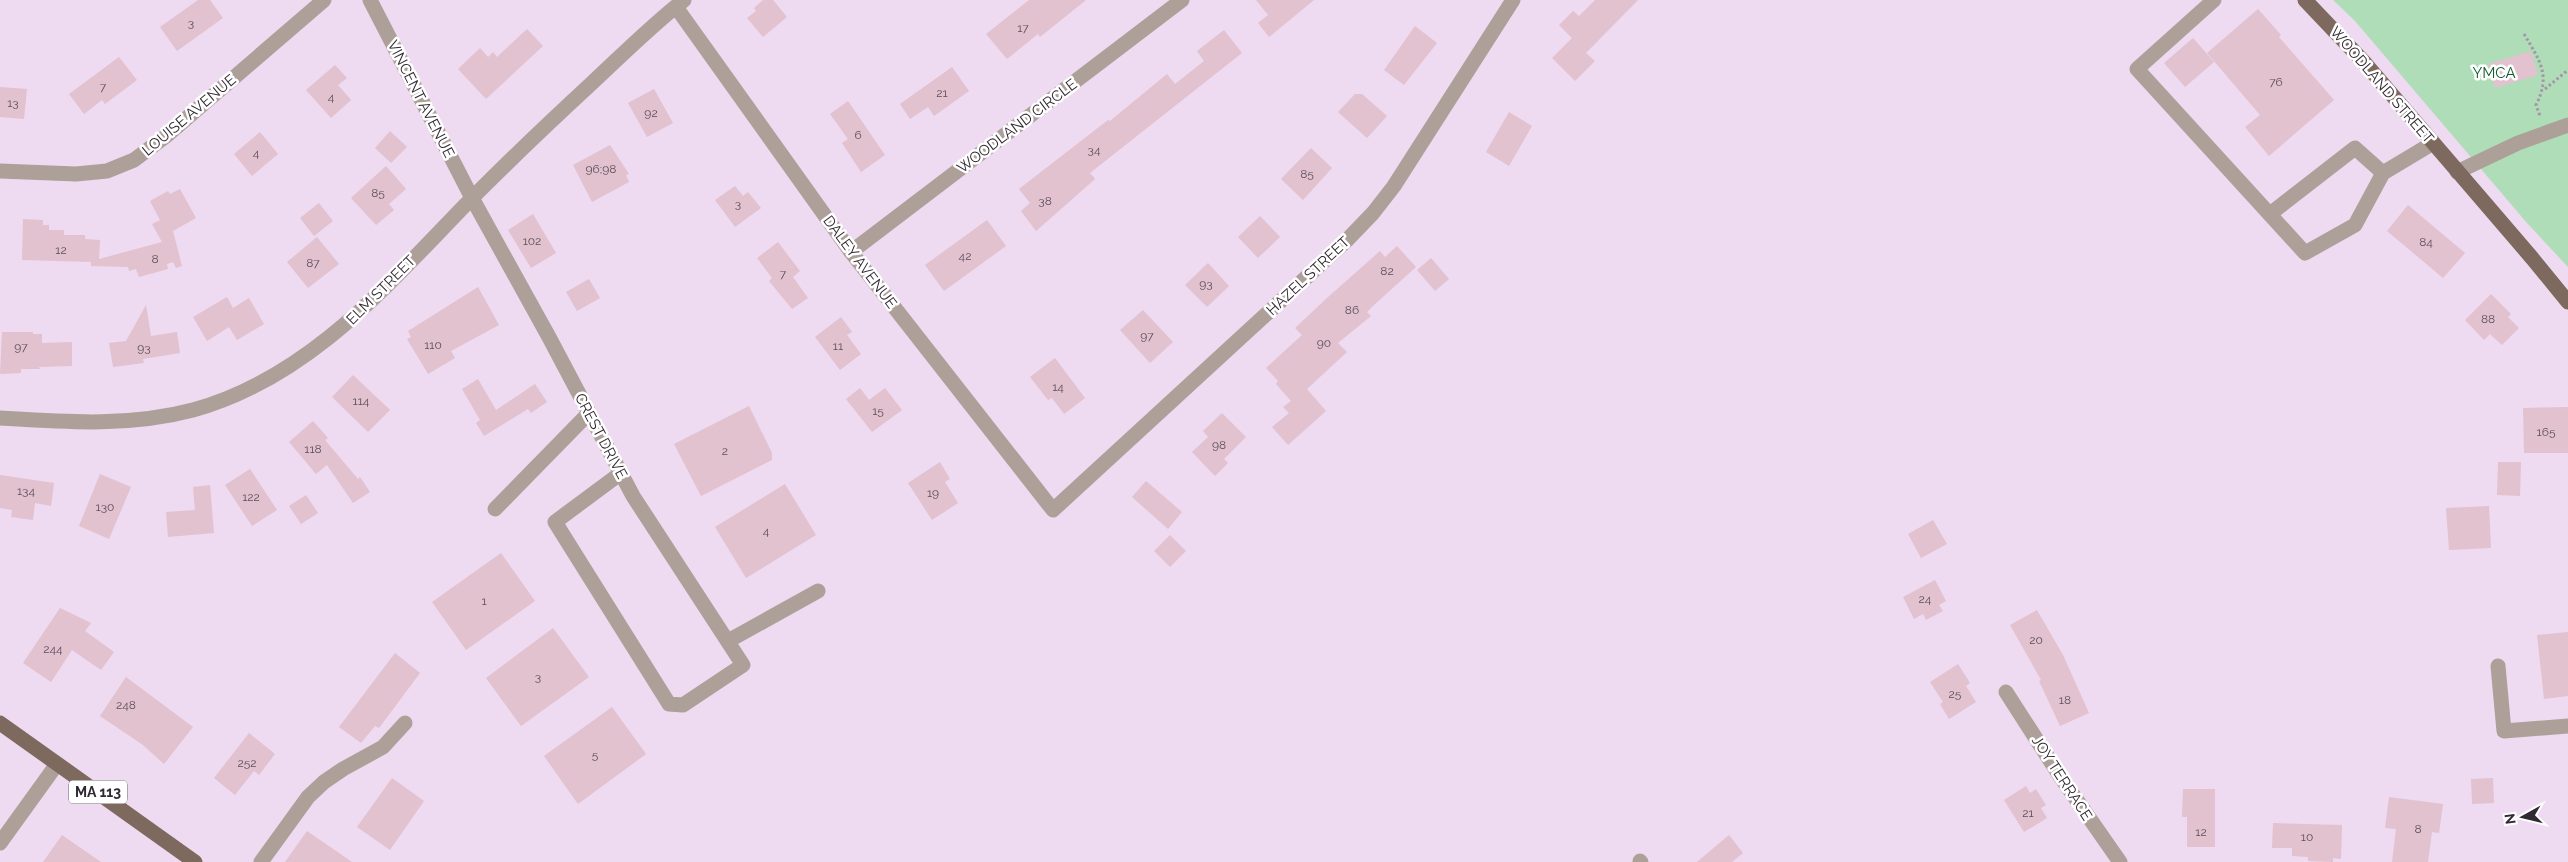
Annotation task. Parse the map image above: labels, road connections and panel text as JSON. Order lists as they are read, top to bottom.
{
  "streets": {
    "main road": ["WOODLAND STREET", "MA 113"],
    "street": [
      "VINCENT AVENUE",
      "LOUISE AVENUE",
      "WOODLAND CIRCLE",
      "DALEY AVENUE",
      "HAZEL STREET",
      "ELM STREET",
      "CREST DRIVE",
      "JOY TERRACE"
    ]
  },
  "crossings": [
    ["VINCENT AVENUE", "ELM STREET"],
    ["VINCENT AVENUE", "CREST DRIVE"],
    ["WOODLAND CIRCLE", "DALEY AVENUE"],
    ["DALEY AVENUE", "HAZEL STREET"],
    ["DALEY AVENUE", "ELM STREET"],
    ["ELM STREET", "CREST DRIVE"]
  ],
  "parks": ["YMCA"],
  "house_numbers": [
    "3",
    "17",
    "76",
    "7",
    "21",
    "4",
    "13",
    "92",
    "6",
    "34",
    "4",
    "96;98",
    "85",
    "85",
    "38",
    "3",
    "102",
    "84",
    "12",
    "42",
    "8",
    "87",
    "82",
    "7",
    "93",
    "86",
    "88",
    "97",
    "90",
    "110",
    "11",
    "97",
    "93",
    "14",
    "114",
    "15",
    "165",
    "98",
    "118",
    "2",
    "134",
    "19",
    "122",
    "130",
    "4",
    "24",
    "1",
    "20",
    "244",
    "3",
    "25",
    "18",
    "248",
    "5",
    "252",
    "21",
    "8",
    "12",
    "10"
  ],
  "north": "left"
}
